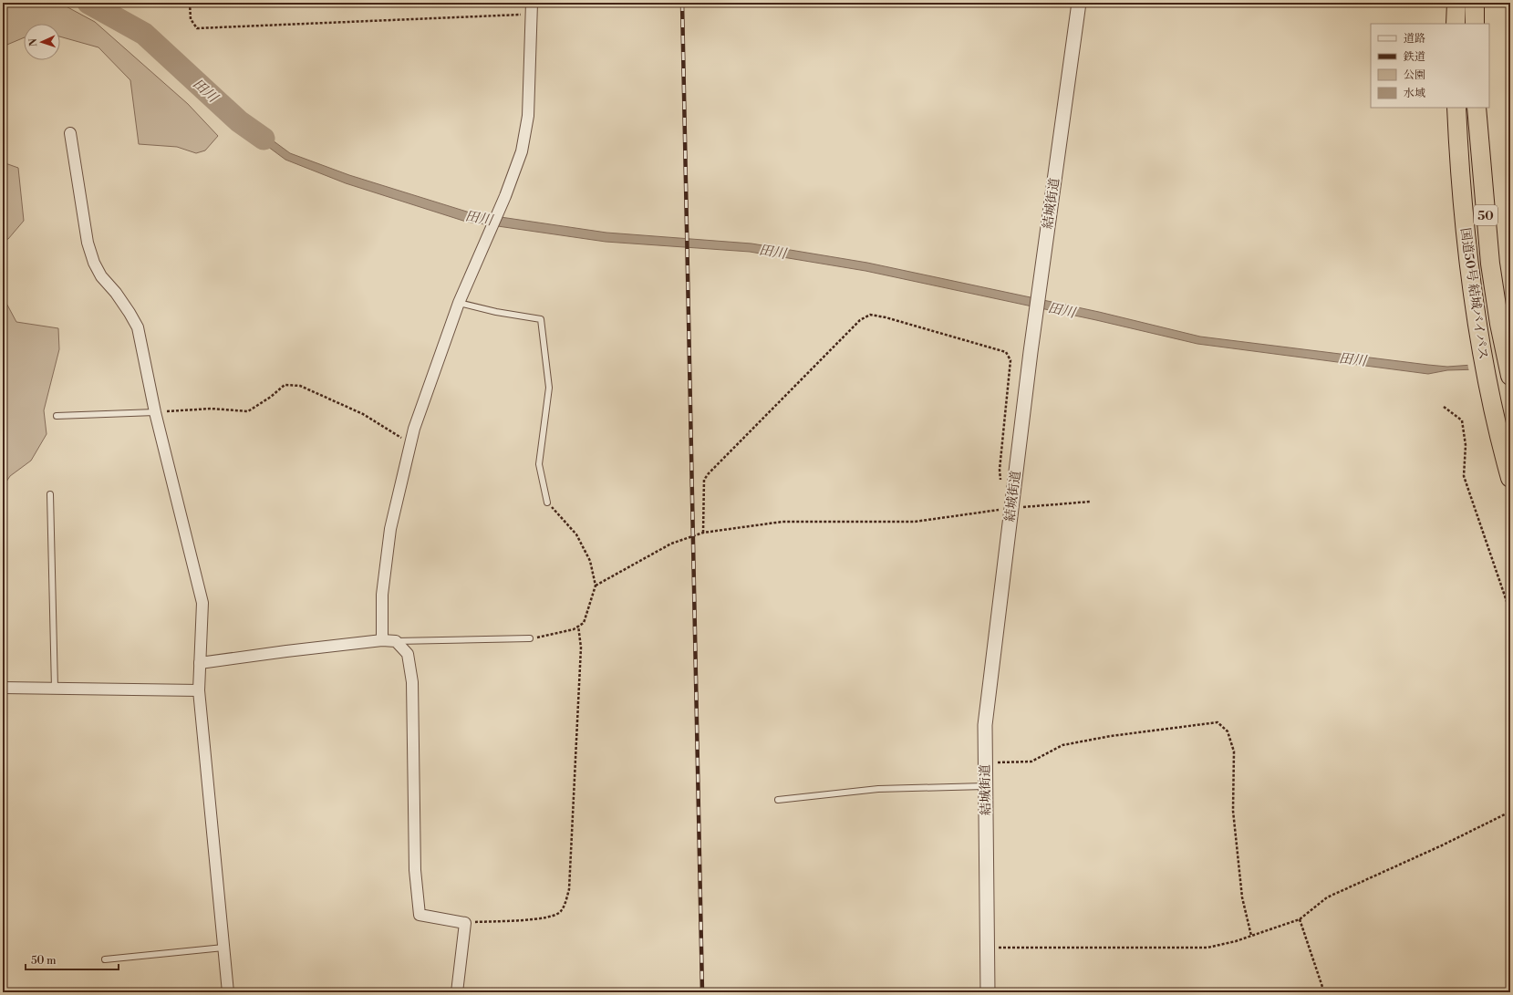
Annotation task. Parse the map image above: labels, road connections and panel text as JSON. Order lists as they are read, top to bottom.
{
  "streets": {
    "highway": ["50", "国道50号 結城バイパス"],
    "street": ["結城街道"]
  },
  "water": ["田川"],
  "legend": [
    "道路",
    "鉄道",
    "公園",
    "水域"
  ],
  "scale_bar": "50 m",
  "north": "left"
}
